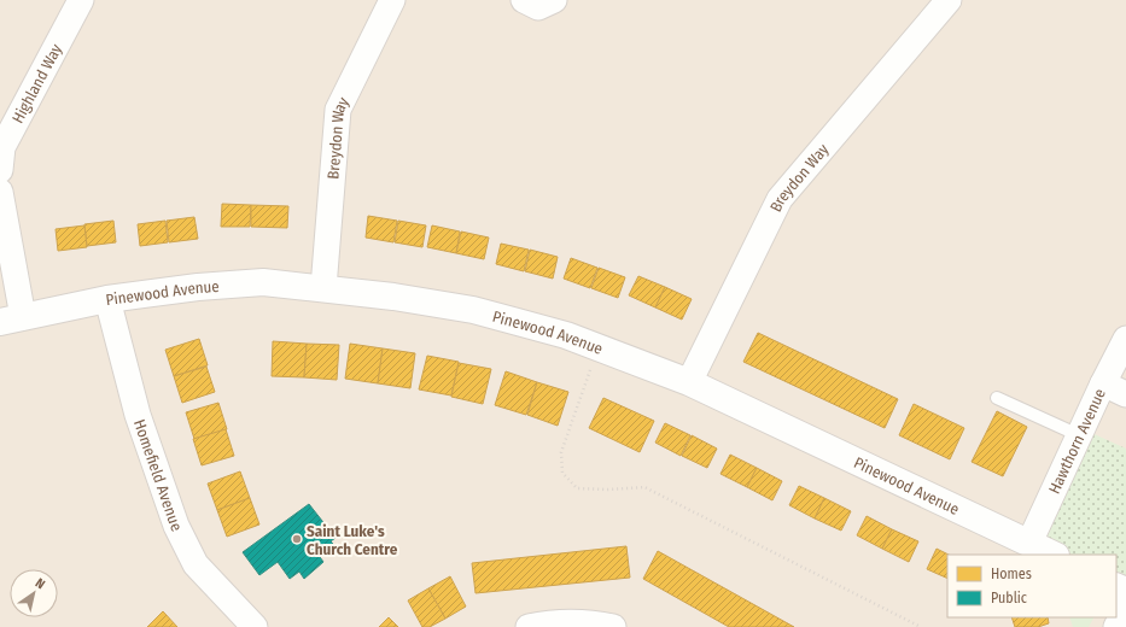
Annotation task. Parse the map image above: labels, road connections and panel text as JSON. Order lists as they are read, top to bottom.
{
  "streets": {
    "street": [
      "Highland Way",
      "Breydon Way",
      "Pinewood Avenue",
      "Hawthorn Avenue",
      "Homefield Avenue"
    ]
  },
  "crossings": [
    ["Breydon Way", "Pinewood Avenue"],
    ["Pinewood Avenue", "Hawthorn Avenue"],
    ["Pinewood Avenue", "Homefield Avenue"]
  ],
  "places": ["Saint Luke's Church Centre"],
  "legend": ["Homes", "Public"],
  "north": "top right"
}
